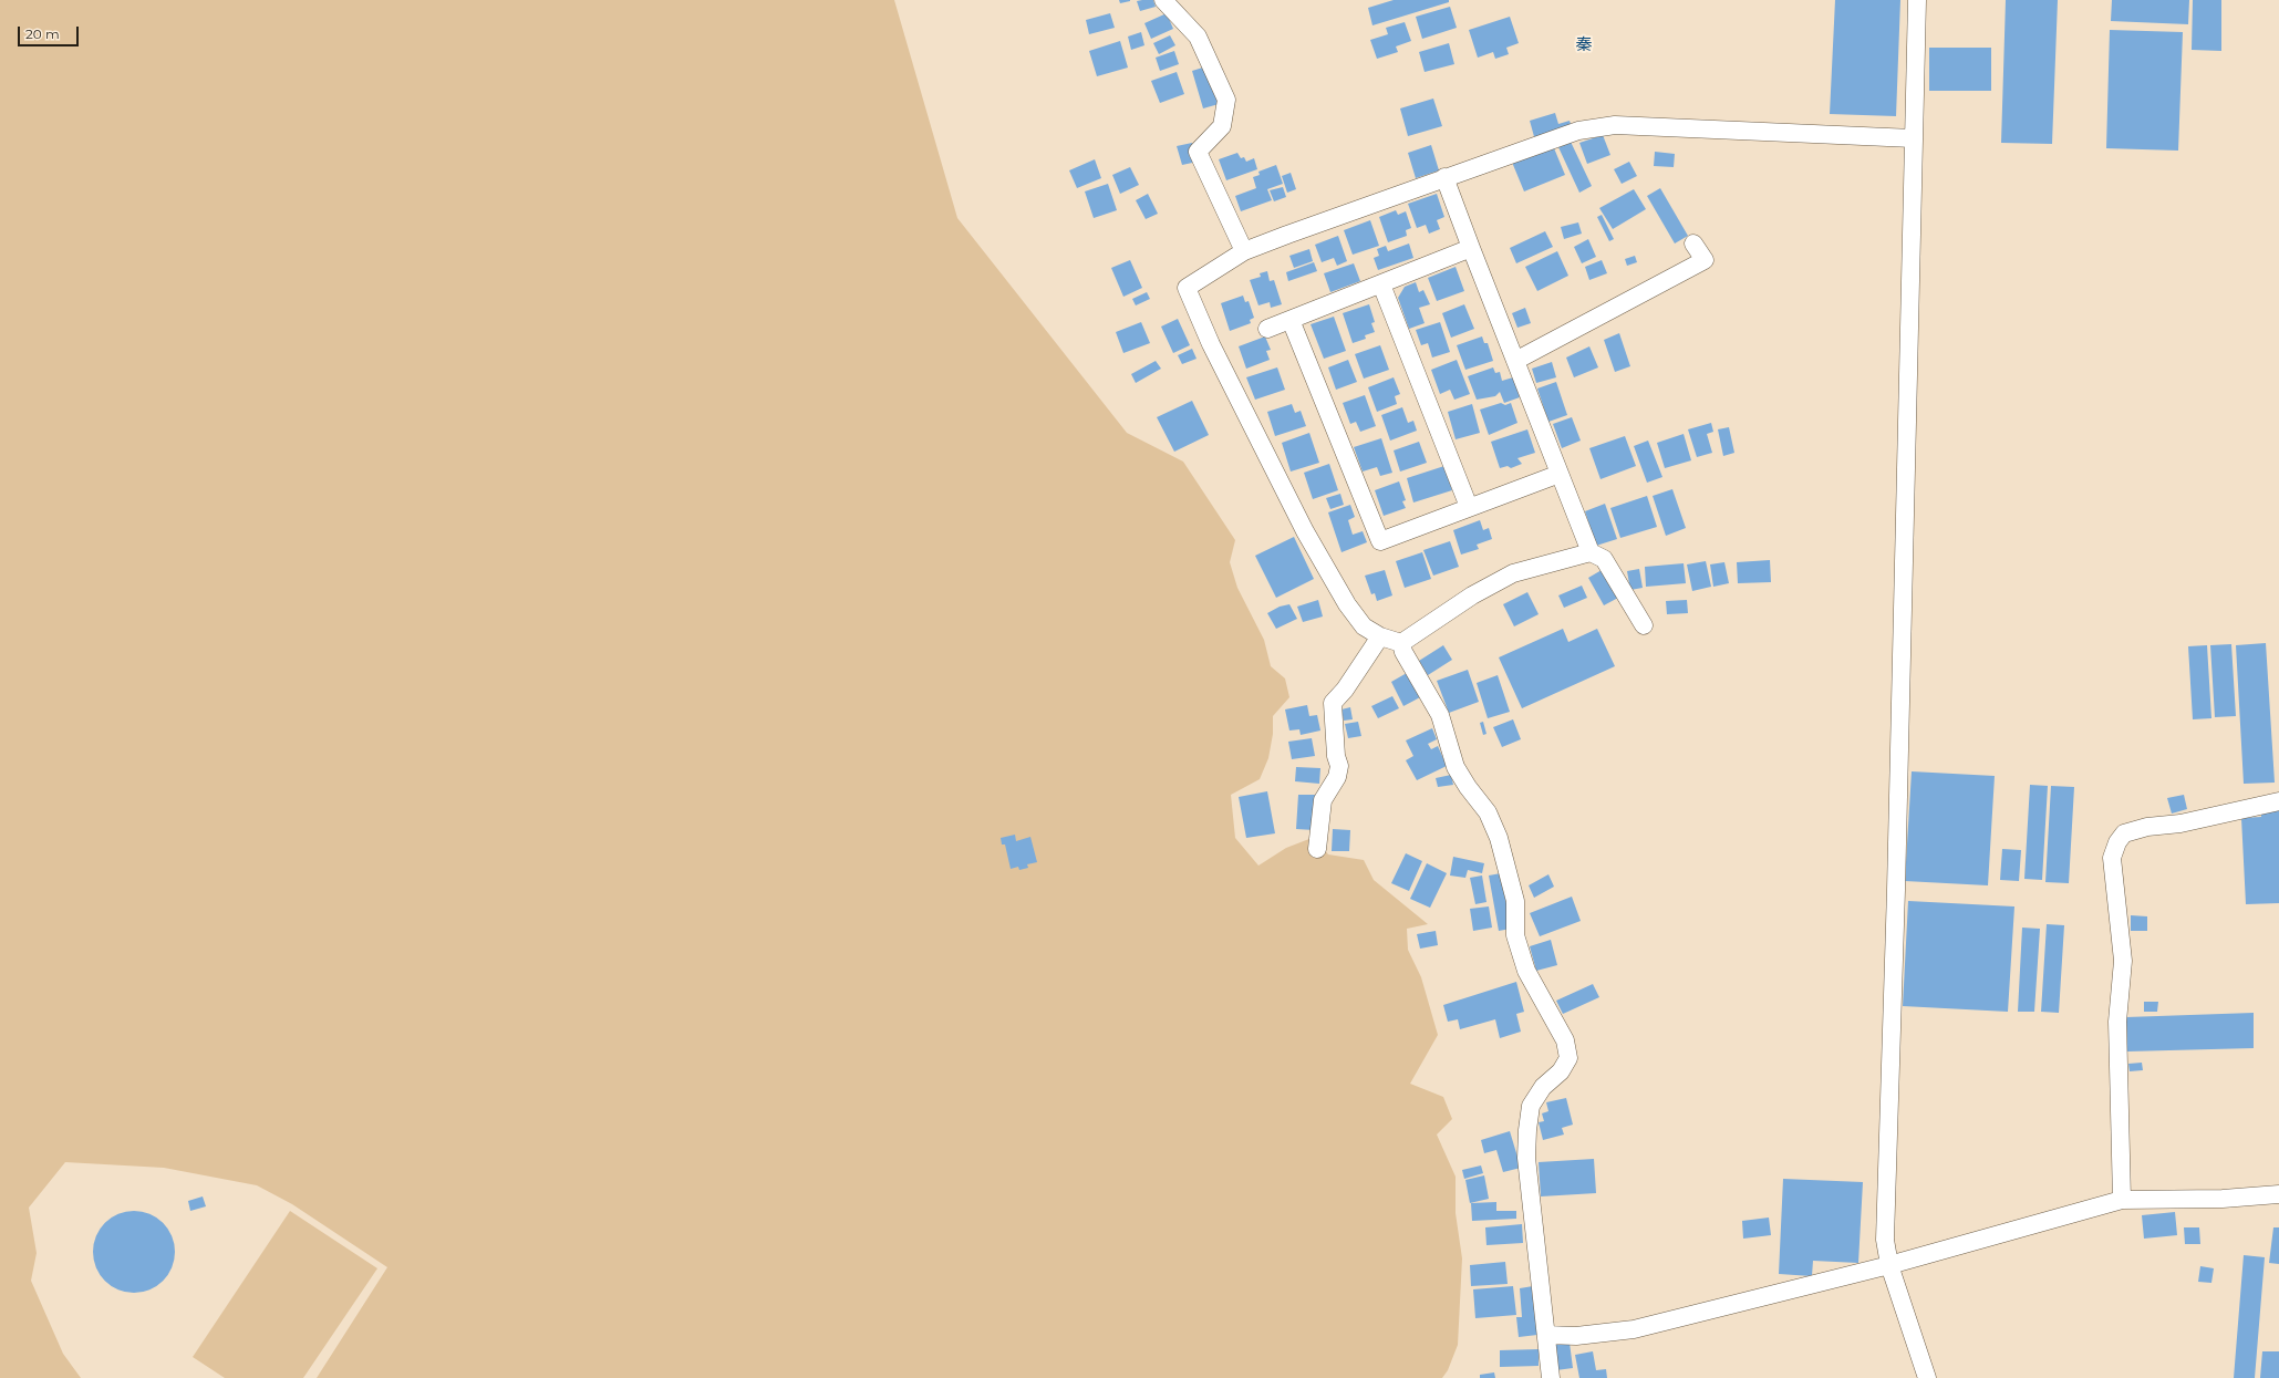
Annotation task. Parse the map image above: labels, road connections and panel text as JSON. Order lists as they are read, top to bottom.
{
  "districts": ["秦"],
  "scale_bar": "20 m"
}
